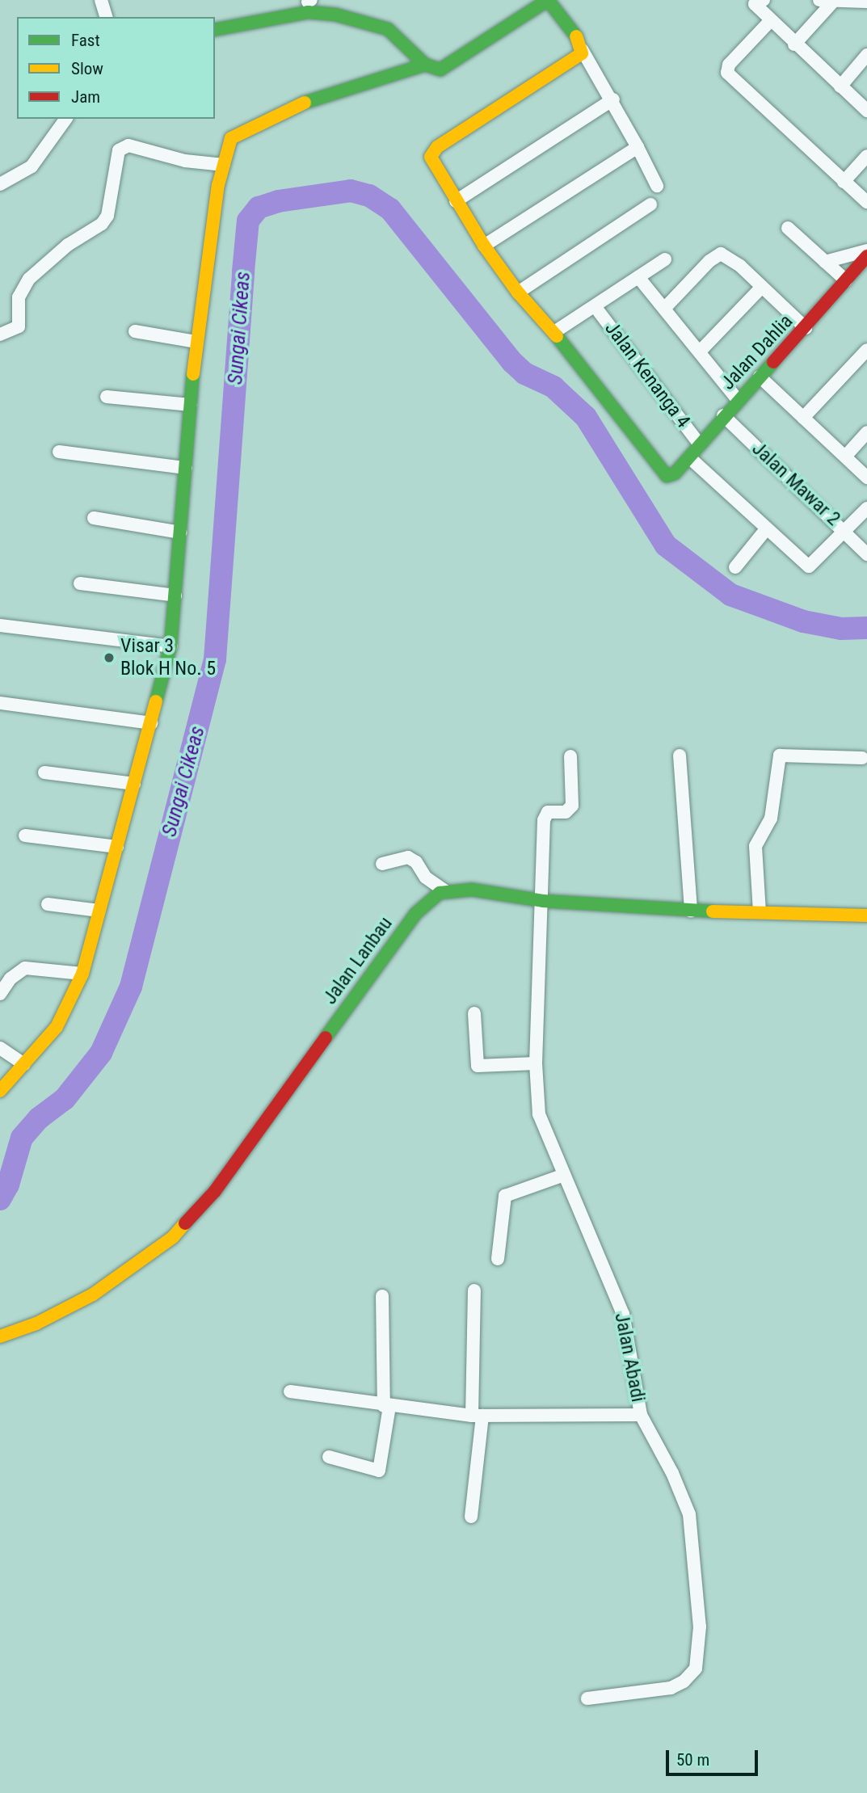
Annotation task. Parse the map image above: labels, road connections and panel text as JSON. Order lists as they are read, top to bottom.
{
  "streets": {
    "street": [
      "Jalan Dahlia",
      "Jalan Kenanga 4",
      "Jalan Mawar 2",
      "Jalan Lanbau",
      "Jalan Abadi"
    ]
  },
  "crossings": [
    ["Jalan Dahlia", "Jalan Kenanga 4"],
    ["Jalan Dahlia", "Jalan Mawar 2"]
  ],
  "water": ["Sungai Cikeas"],
  "places": ["Visar 3 Blok H No. 5"],
  "legend": ["Fast", "Slow", "Jam"],
  "scale_bar": "50 m"
}
